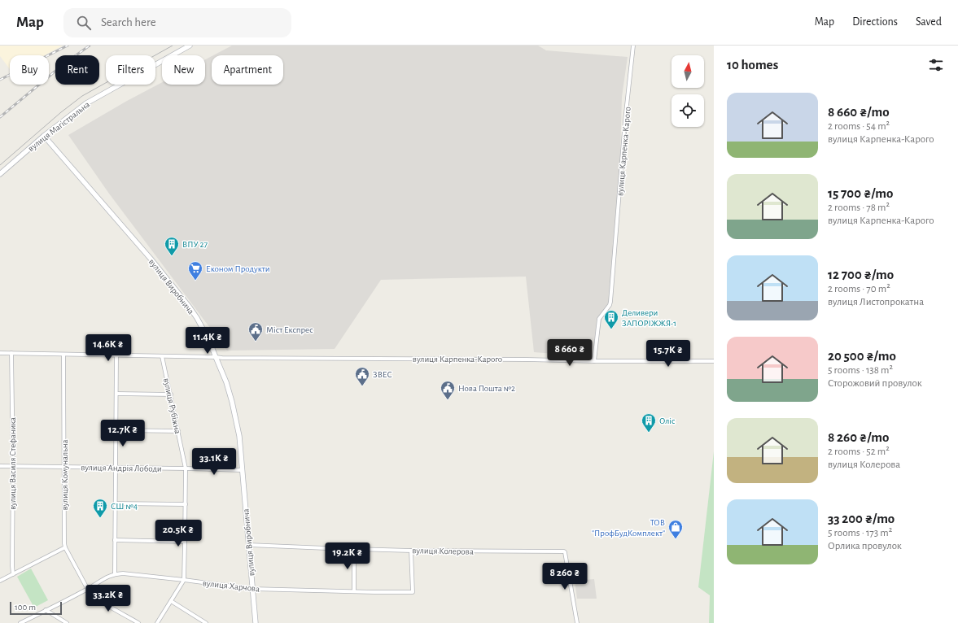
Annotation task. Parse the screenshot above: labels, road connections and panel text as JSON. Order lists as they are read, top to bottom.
{
  "streets": {
    "street": [
      "вулиця Магістральна",
      "вулиця Карпенка-Карого",
      "вулиця Виробнича",
      "вулиця Рубіжна",
      "вулиця Василя Стефаника",
      "вулиця Андрія Лободи",
      "вулиця Комунальна",
      "вулиця Колерова",
      "вулиця Харчова"
    ]
  },
  "crossings": [
    ["вулиця Магістральна", "вулиця Виробнича"],
    ["вулиця Карпенка-Карого", "вулиця Виробнича"],
    ["вулиця Карпенка-Карого", "вулиця Рубіжна"],
    ["вулиця Карпенка-Карого", "вулиця Василя Стефаника"],
    ["вулиця Карпенка-Карого", "вулиця Комунальна"],
    ["вулиця Виробнича", "вулиця Андрія Лободи"],
    ["вулиця Виробнича", "вулиця Колерова"],
    ["вулиця Виробнича", "вулиця Харчова"],
    ["вулиця Рубіжна", "вулиця Андрія Лободи"],
    ["вулиця Рубіжна", "вулиця Харчова"],
    ["вулиця Василя Стефаника", "вулиця Андрія Лободи"],
    ["вулиця Андрія Лободи", "вулиця Комунальна"],
    ["вулиця Комунальна", "вулиця Харчова"],
    ["вулиця Колерова", "вулиця Харчова"]
  ],
  "places": {
    "building": [
      "ВПУ 27",
      "Деливери ЗАПОРІЖЖЯ-1",
      "Оліс",
      "СШ №4"
    ],
    "supermarket": ["Економ Продукти"],
    "public building": ["Мiст Експрес", "ЗВЕС", "Нова Пошта №2"],
    "shop": ["ТОВ \"ПрофБудКомплект\""]
  },
  "scale_bar": "100 m",
  "north": "top",
  "page": {
    "header": "Map",
    "search": "Search here",
    "nav": ["Map", "Directions", "Saved"],
    "heading": "10 homes",
    "chip": [
      "Buy",
      "Rent",
      "Filters",
      "New",
      "Apartment"
    ],
    "list": [
      {
        "name": "8 660 ₴/mo",
        "note": "2 rooms · 54 m² · вулиця Карпенка-Карого"
      },
      {
        "name": "15 700 ₴/mo",
        "note": "2 rooms · 78 m² · вулиця Карпенка-Карого"
      },
      {
        "name": "12 700 ₴/mo",
        "note": "2 rooms · 70 m² · вулиця Листопрокатна"
      },
      {
        "name": "20 500 ₴/mo",
        "note": "5 rooms · 138 m² · Сторожовий провулок"
      },
      {
        "name": "8 260 ₴/mo",
        "note": "2 rooms · 52 m² · вулиця Колерова"
      },
      {
        "name": "33 200 ₴/mo",
        "note": "5 rooms · 173 m² · Орлика провулок"
      }
    ],
    "price": [
      "11.4K ₴",
      "14.6K ₴",
      "8 660 ₴",
      "15.7K ₴",
      "12.7K ₴",
      "33.1K ₴",
      "20.5K ₴",
      "19.2K ₴",
      "8 260 ₴",
      "33.2K ₴"
    ],
    "scale": "100 m"
  }
}
